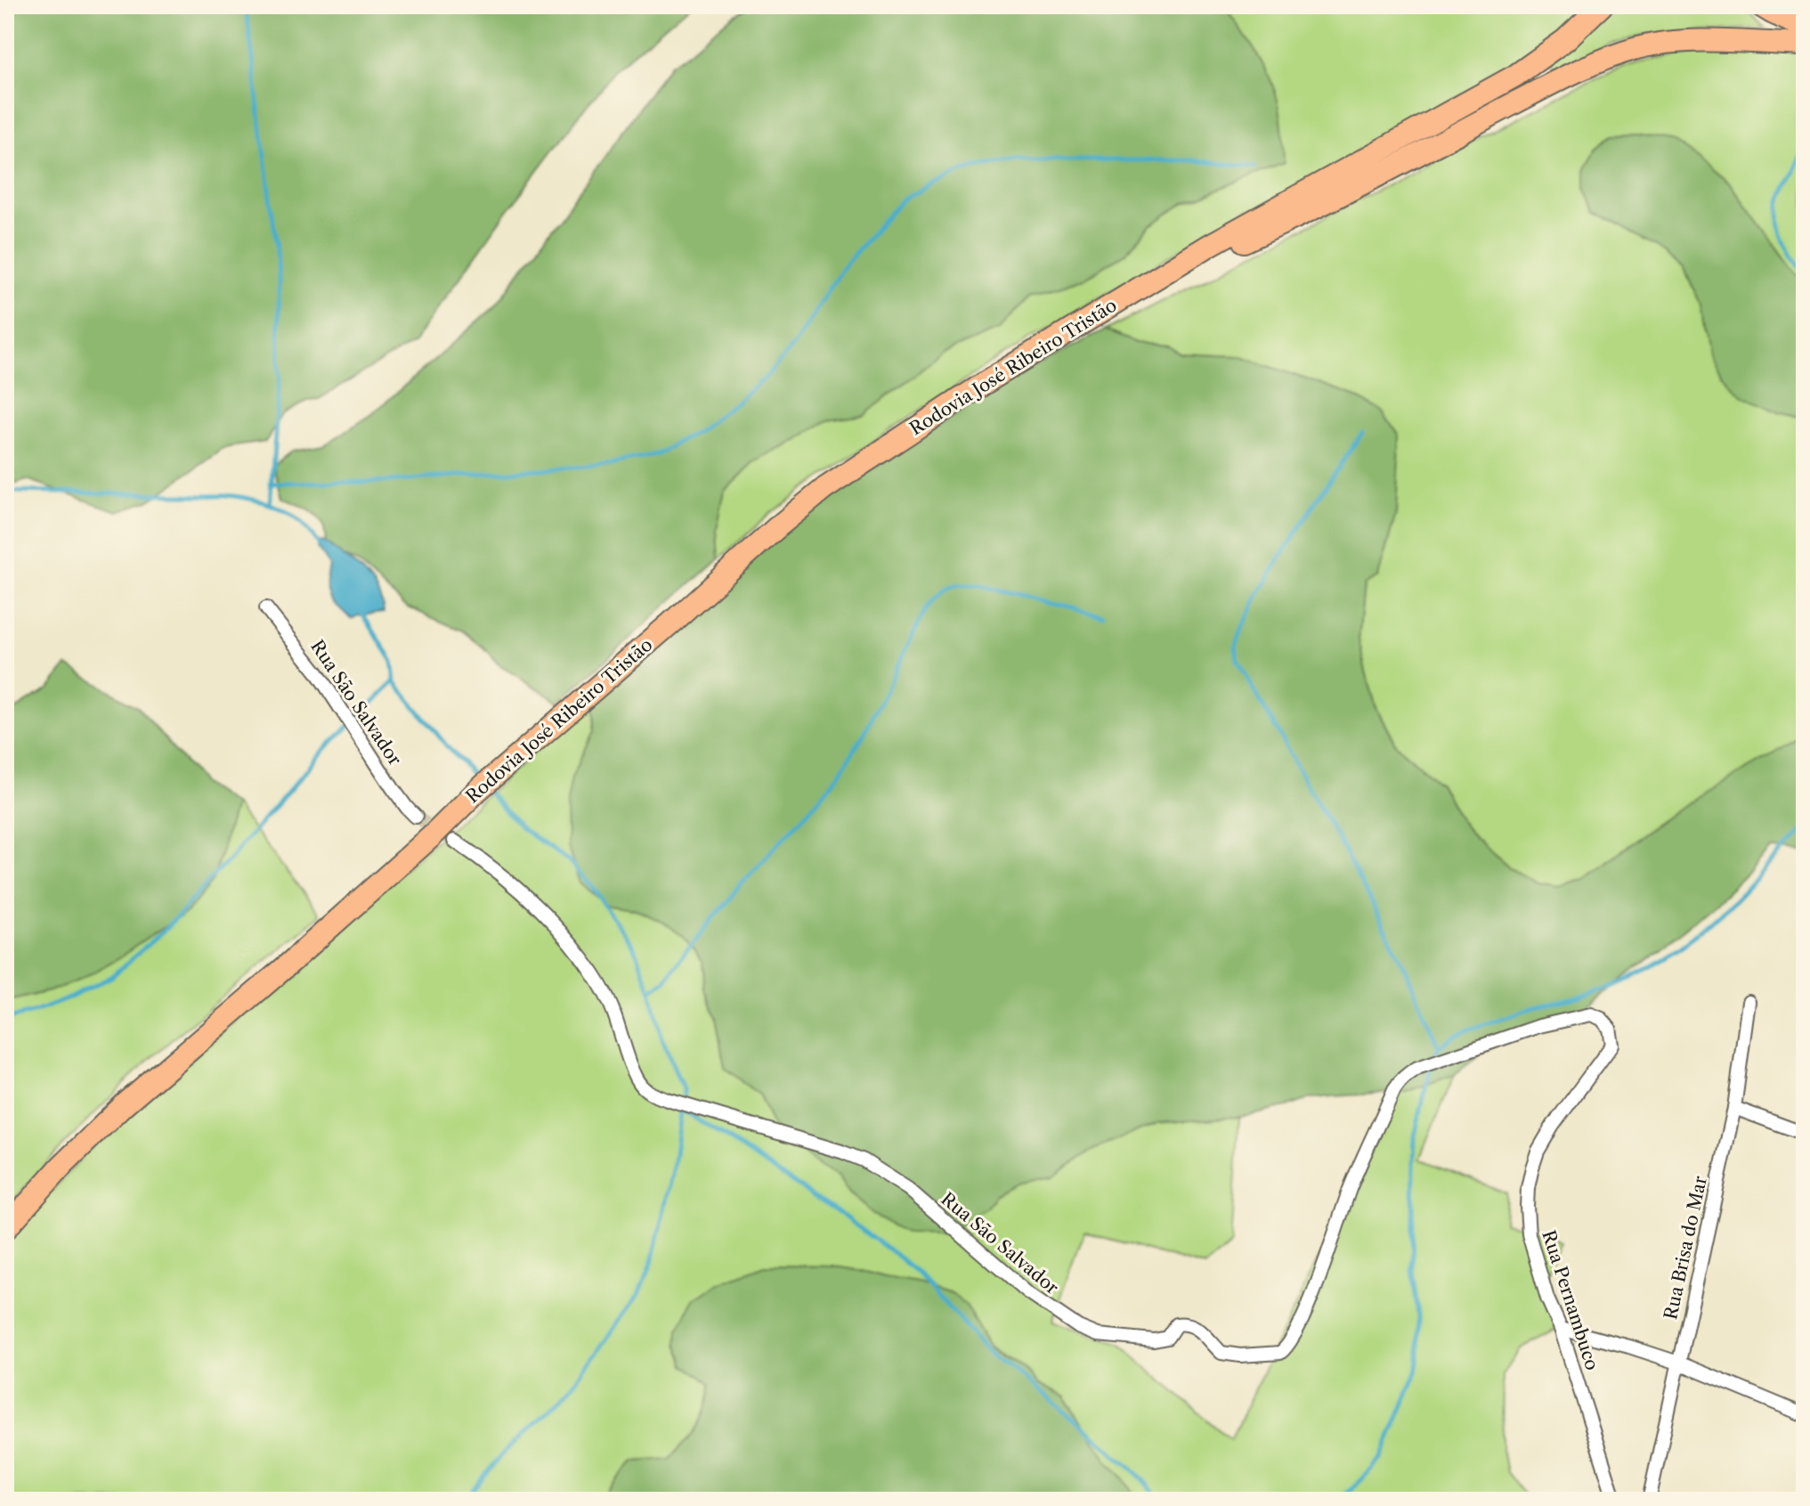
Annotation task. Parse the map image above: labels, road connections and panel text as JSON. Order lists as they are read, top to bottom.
{
  "streets": {
    "main road": ["Rodovia José Ribeiro Tristão"],
    "street": ["Rua São Salvador", "Rua Brisa do Mar", "Rua Pernambuco"]
  },
  "crossings": [
    ["Rua São Salvador", "Rua Pernambuco"]
  ]
}
